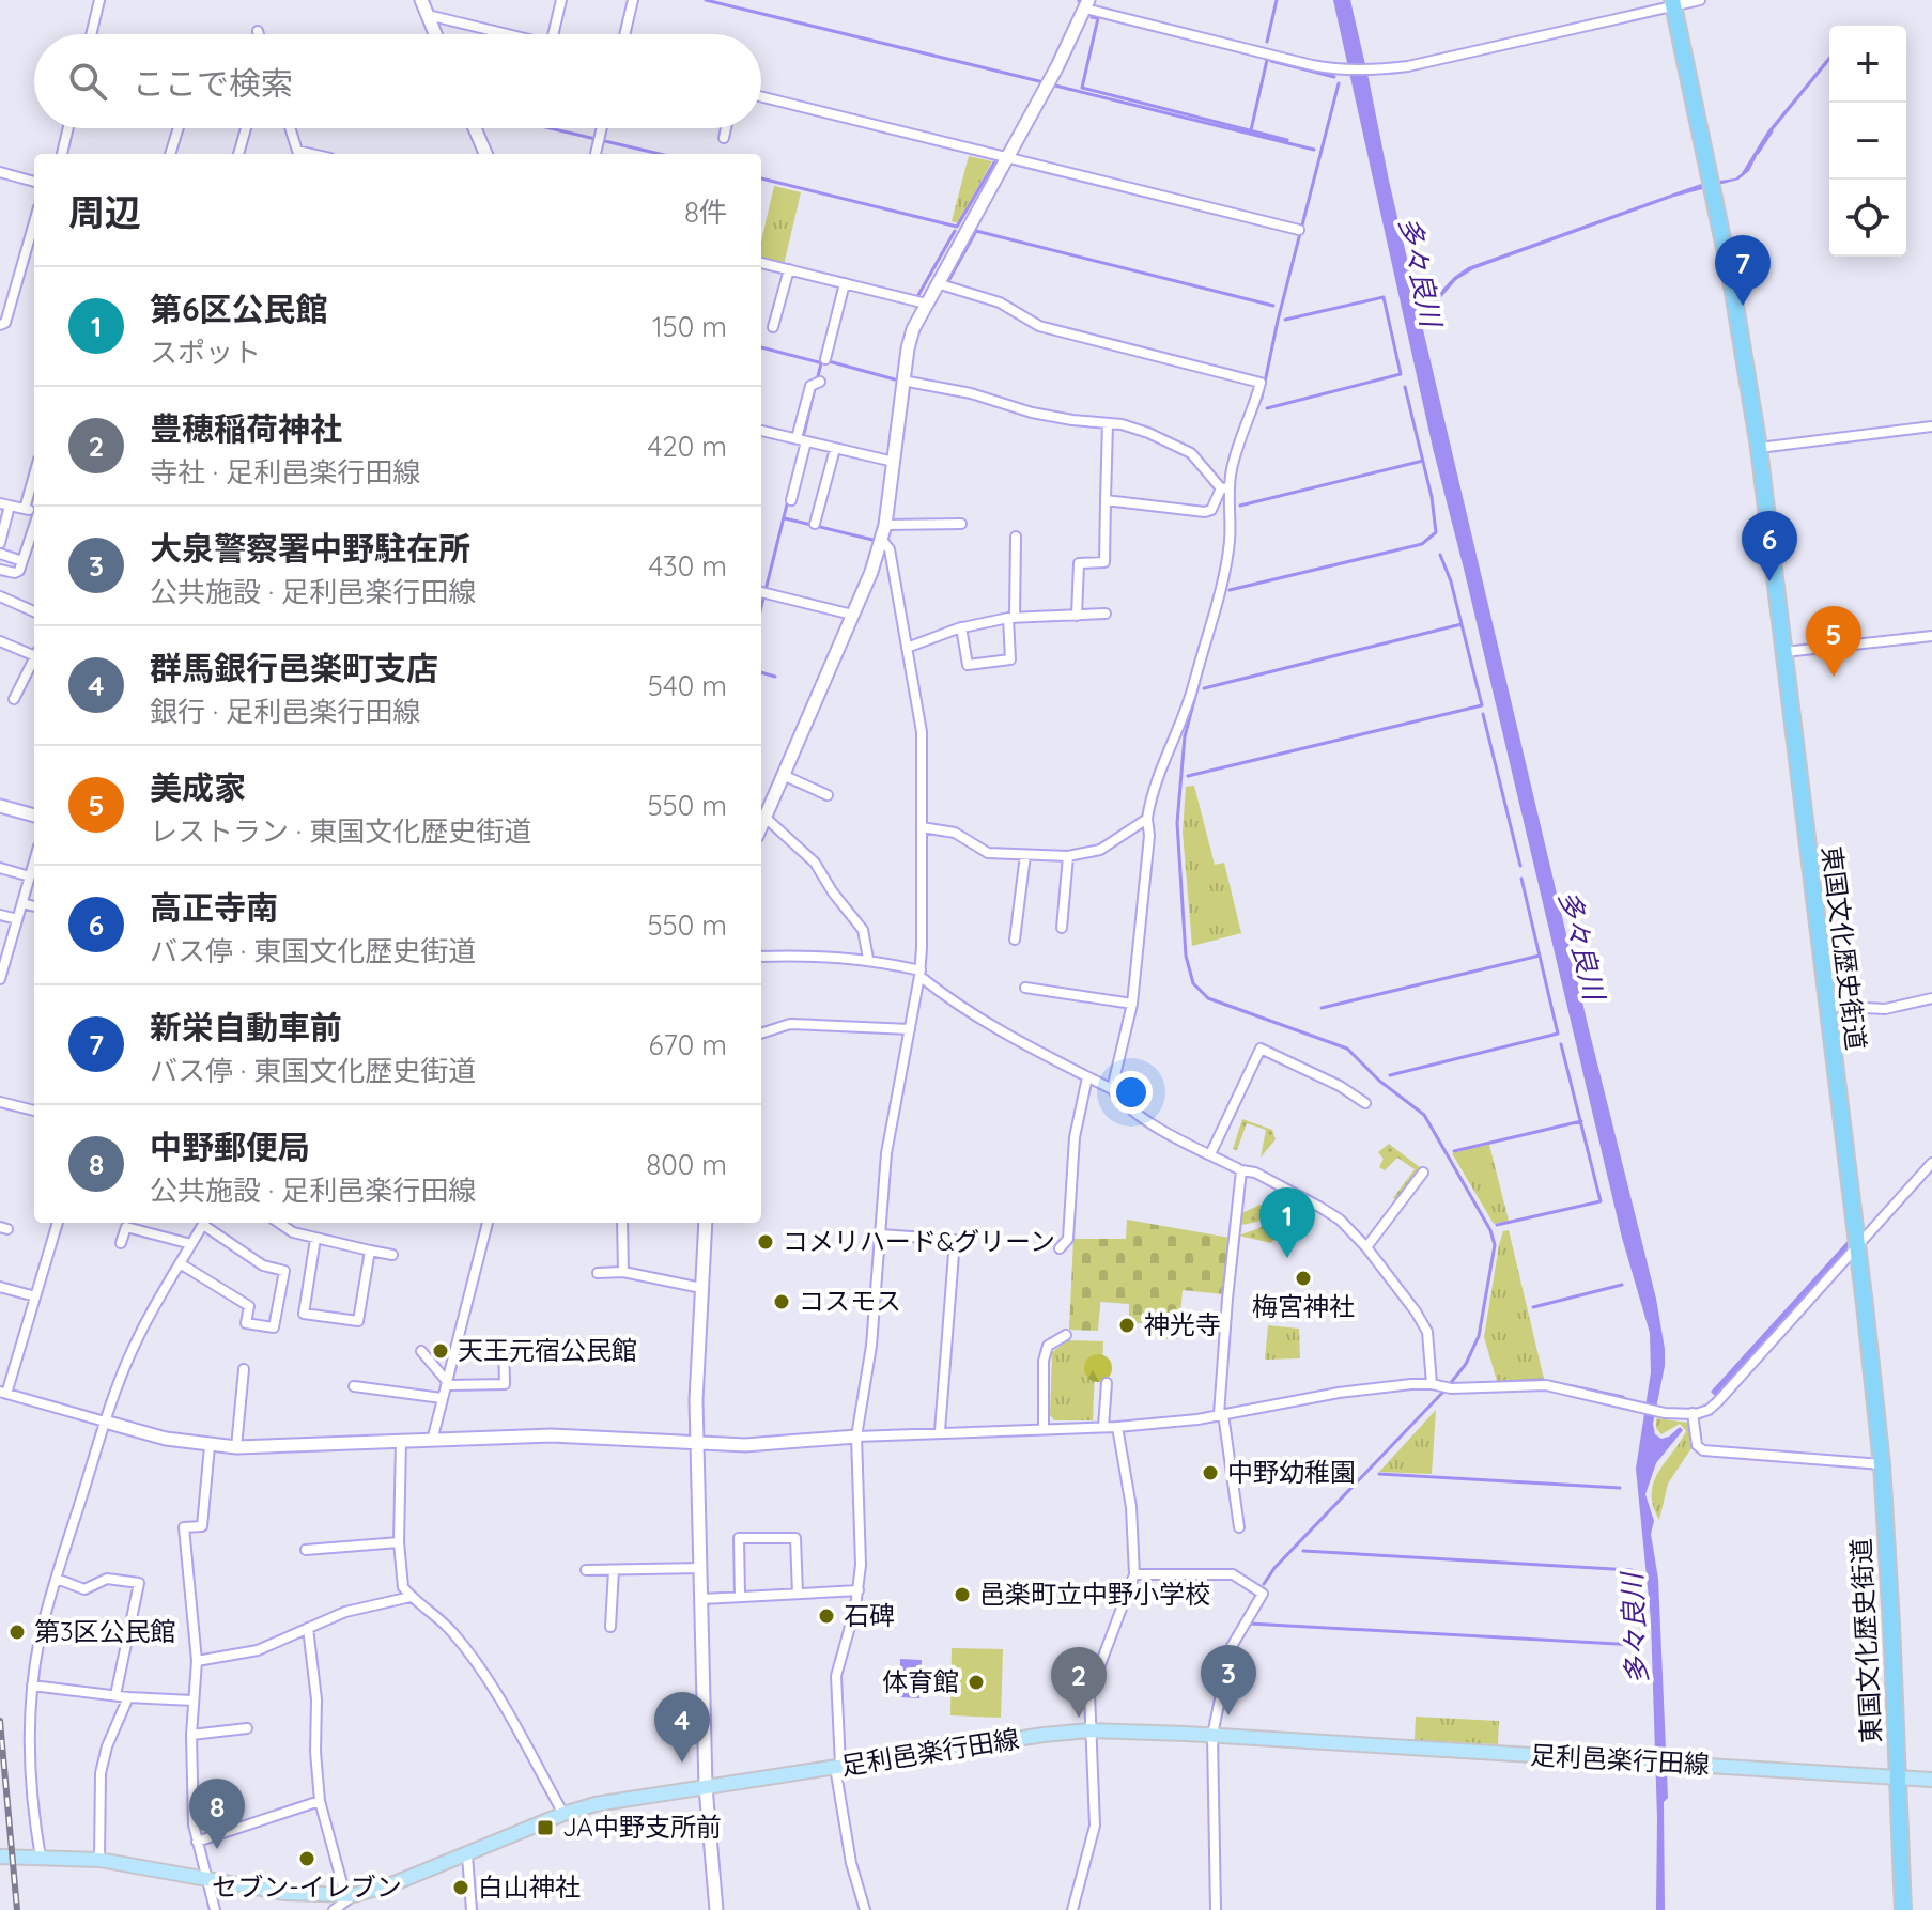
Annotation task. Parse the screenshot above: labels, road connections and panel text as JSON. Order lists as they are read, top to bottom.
{
  "streets": {
    "highway": ["東国文化歴史街道"],
    "main road": ["足利邑楽行田線"]
  },
  "crossings": [
    ["東国文化歴史街道", "足利邑楽行田線"]
  ],
  "water": ["多々良川"],
  "places": {
    "other": [
      "コメリハード&グリーン",
      "梅宮神社",
      "コスモス",
      "神光寺",
      "天王元宿公民館",
      "中野幼稚園",
      "邑楽町立中野小学校",
      "石碑",
      "第3区公民館",
      "体育館",
      "セブン-イレブン",
      "白山神社"
    ],
    "transit": ["JA中野支所前"]
  },
  "page": {
    "map_buttons": ["+", "−"],
    "search": "ここで検索",
    "heading": ["周辺", "8件"],
    "pins": [
      "7",
      "6",
      "5",
      "1",
      "3",
      "2",
      "4",
      "8"
    ],
    "list": [
      {
        "mark": "1",
        "name": "第6区公民館",
        "note": "スポット",
        "value": "150 m"
      },
      {
        "mark": "2",
        "name": "豊穂稲荷神社",
        "note": "寺社 · 足利邑楽行田線",
        "value": "420 m"
      },
      {
        "mark": "3",
        "name": "大泉警察署中野駐在所",
        "note": "公共施設 · 足利邑楽行田線",
        "value": "430 m"
      },
      {
        "mark": "4",
        "name": "群馬銀行邑楽町支店",
        "note": "銀行 · 足利邑楽行田線",
        "value": "540 m"
      },
      {
        "mark": "5",
        "name": "美成家",
        "note": "レストラン · 東国文化歴史街道",
        "value": "550 m"
      },
      {
        "mark": "6",
        "name": "高正寺南",
        "note": "バス停 · 東国文化歴史街道",
        "value": "550 m"
      },
      {
        "mark": "7",
        "name": "新栄自動車前",
        "note": "バス停 · 東国文化歴史街道",
        "value": "670 m"
      },
      {
        "mark": "8",
        "name": "中野郵便局",
        "note": "公共施設 · 足利邑楽行田線",
        "value": "800 m"
      }
    ]
  }
}
